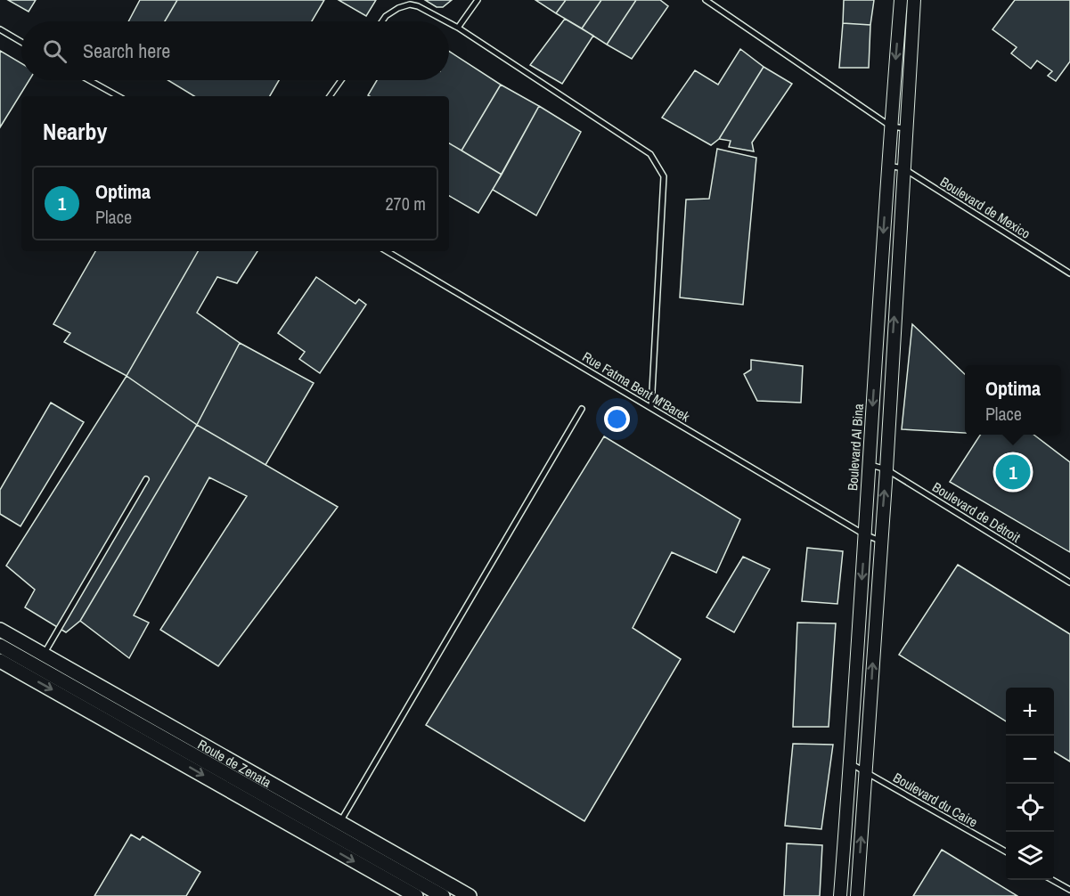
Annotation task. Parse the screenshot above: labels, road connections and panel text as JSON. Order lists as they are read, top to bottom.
{
  "streets": {
    "main road": ["Boulevard Al Bina", "Route de Zenata"],
    "lane": [
      "Boulevard de Mexico",
      "Rue Fatma Bent M'Barek",
      "Boulevard de Détroit",
      "Boulevard du Caire"
    ]
  },
  "crossings": [
    ["Boulevard de Mexico", "Boulevard Al Bina"],
    ["Rue Fatma Bent M'Barek", "Boulevard Al Bina"],
    ["Boulevard Al Bina", "Boulevard de Détroit"],
    ["Boulevard Al Bina", "Boulevard du Caire"]
  ],
  "page": {
    "search": "Search here",
    "heading": "Nearby",
    "list": [
      {
        "mark": "1",
        "name": "Optima",
        "note": "Place",
        "value": "270 m"
      }
    ],
    "popup": ["Optima", "Place"],
    "pins": "1",
    "map_buttons": ["+", "−"]
  }
}
